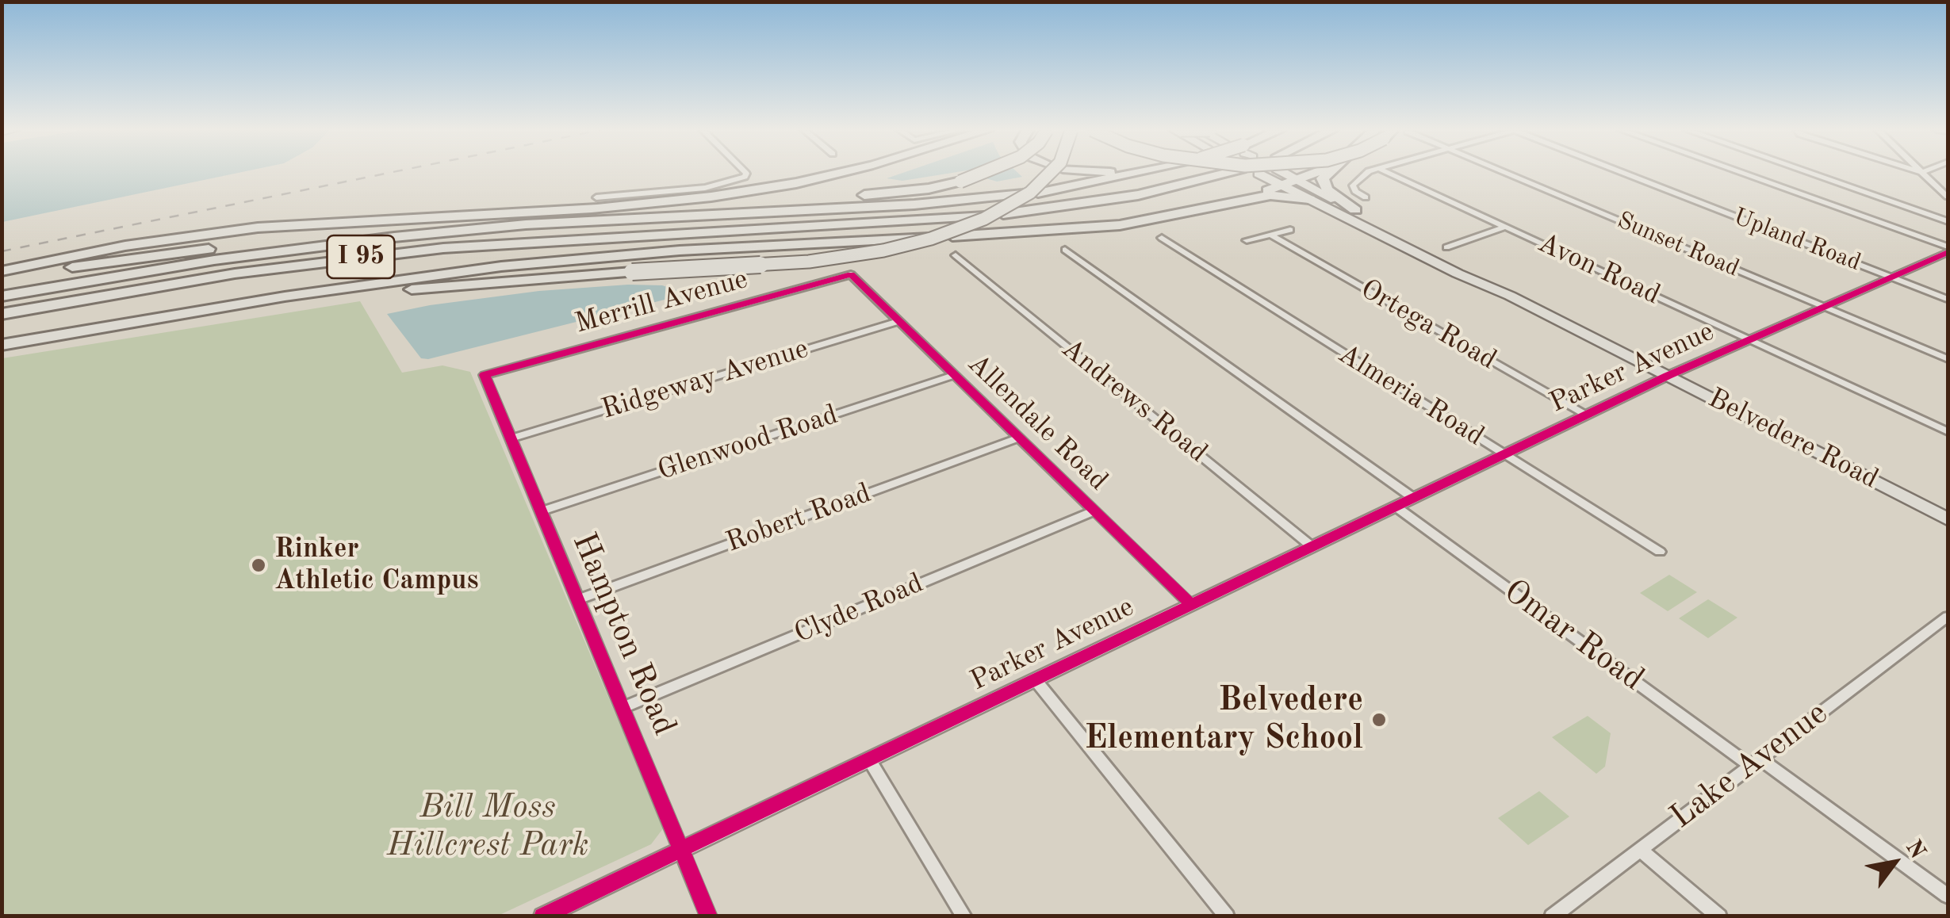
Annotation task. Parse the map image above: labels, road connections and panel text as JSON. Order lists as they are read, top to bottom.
{
  "streets": {
    "highway": ["I 95"],
    "main road": ["Belvedere Road"],
    "street": [
      "Upland Road",
      "Sunset Road",
      "Avon Road",
      "Merrill Avenue",
      "Ortega Road",
      "Parker Avenue",
      "Ridgeway Avenue",
      "Almeria Road",
      "Andrews Road",
      "Allendale Road",
      "Glenwood Road",
      "Robert Road",
      "Clyde Road",
      "Hampton Road",
      "Omar Road",
      "Lake Avenue"
    ]
  },
  "crossings": [
    ["Upland Road", "Parker Avenue"],
    ["Sunset Road", "Parker Avenue"],
    ["Avon Road", "Parker Avenue"],
    ["Merrill Avenue", "Allendale Road"],
    ["Merrill Avenue", "Hampton Road"],
    ["Ortega Road", "Parker Avenue"],
    ["Parker Avenue", "Almeria Road"],
    ["Parker Avenue", "Andrews Road"],
    ["Parker Avenue", "Allendale Road"],
    ["Parker Avenue", "Belvedere Road"],
    ["Parker Avenue", "Hampton Road"],
    ["Parker Avenue", "Omar Road"],
    ["Ridgeway Avenue", "Allendale Road"],
    ["Ridgeway Avenue", "Hampton Road"],
    ["Allendale Road", "Glenwood Road"],
    ["Allendale Road", "Robert Road"],
    ["Allendale Road", "Clyde Road"],
    ["Glenwood Road", "Hampton Road"],
    ["Robert Road", "Hampton Road"],
    ["Clyde Road", "Hampton Road"],
    ["Omar Road", "Lake Avenue"]
  ],
  "parks": ["Bill Moss Hillcrest Park"],
  "places": ["Rinker Athletic Campus", "Belvedere Elementary School"],
  "north": "top right"
}
